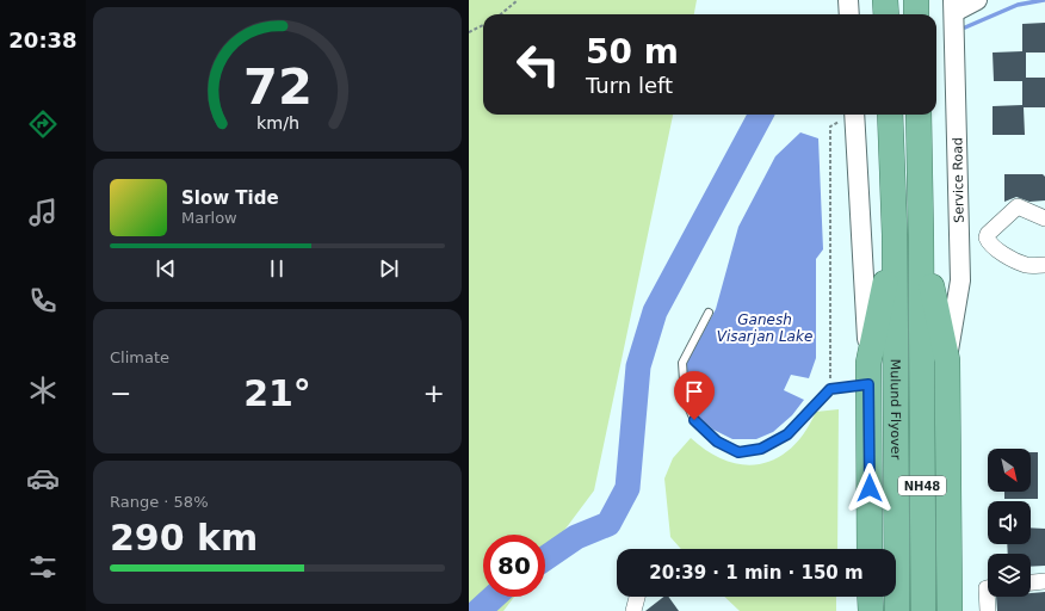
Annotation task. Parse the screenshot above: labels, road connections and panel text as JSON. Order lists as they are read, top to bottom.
{
  "streets": {
    "highway": ["Mulund Flyover", "NH48"],
    "street": ["Service Road"]
  },
  "crossings": [
    ["Mulund Flyover", "NH48"]
  ],
  "water": ["Ganesh Visarjan Lake"],
  "north": "bottom right",
  "page": {
    "tabs": "20:38",
    "turn": ["50 m", "Turn left"],
    "song": ["Slow Tide", "Marlow"],
    "tile": [
      "Climate",
      ["Range · 58%", "290 km"]
    ],
    "heat": ["−", "21°", "+"],
    "limit": "80",
    "trip": "20:39 · 1 min · 150 m",
    "gauge": ["72", "km/h"]
  }
}
